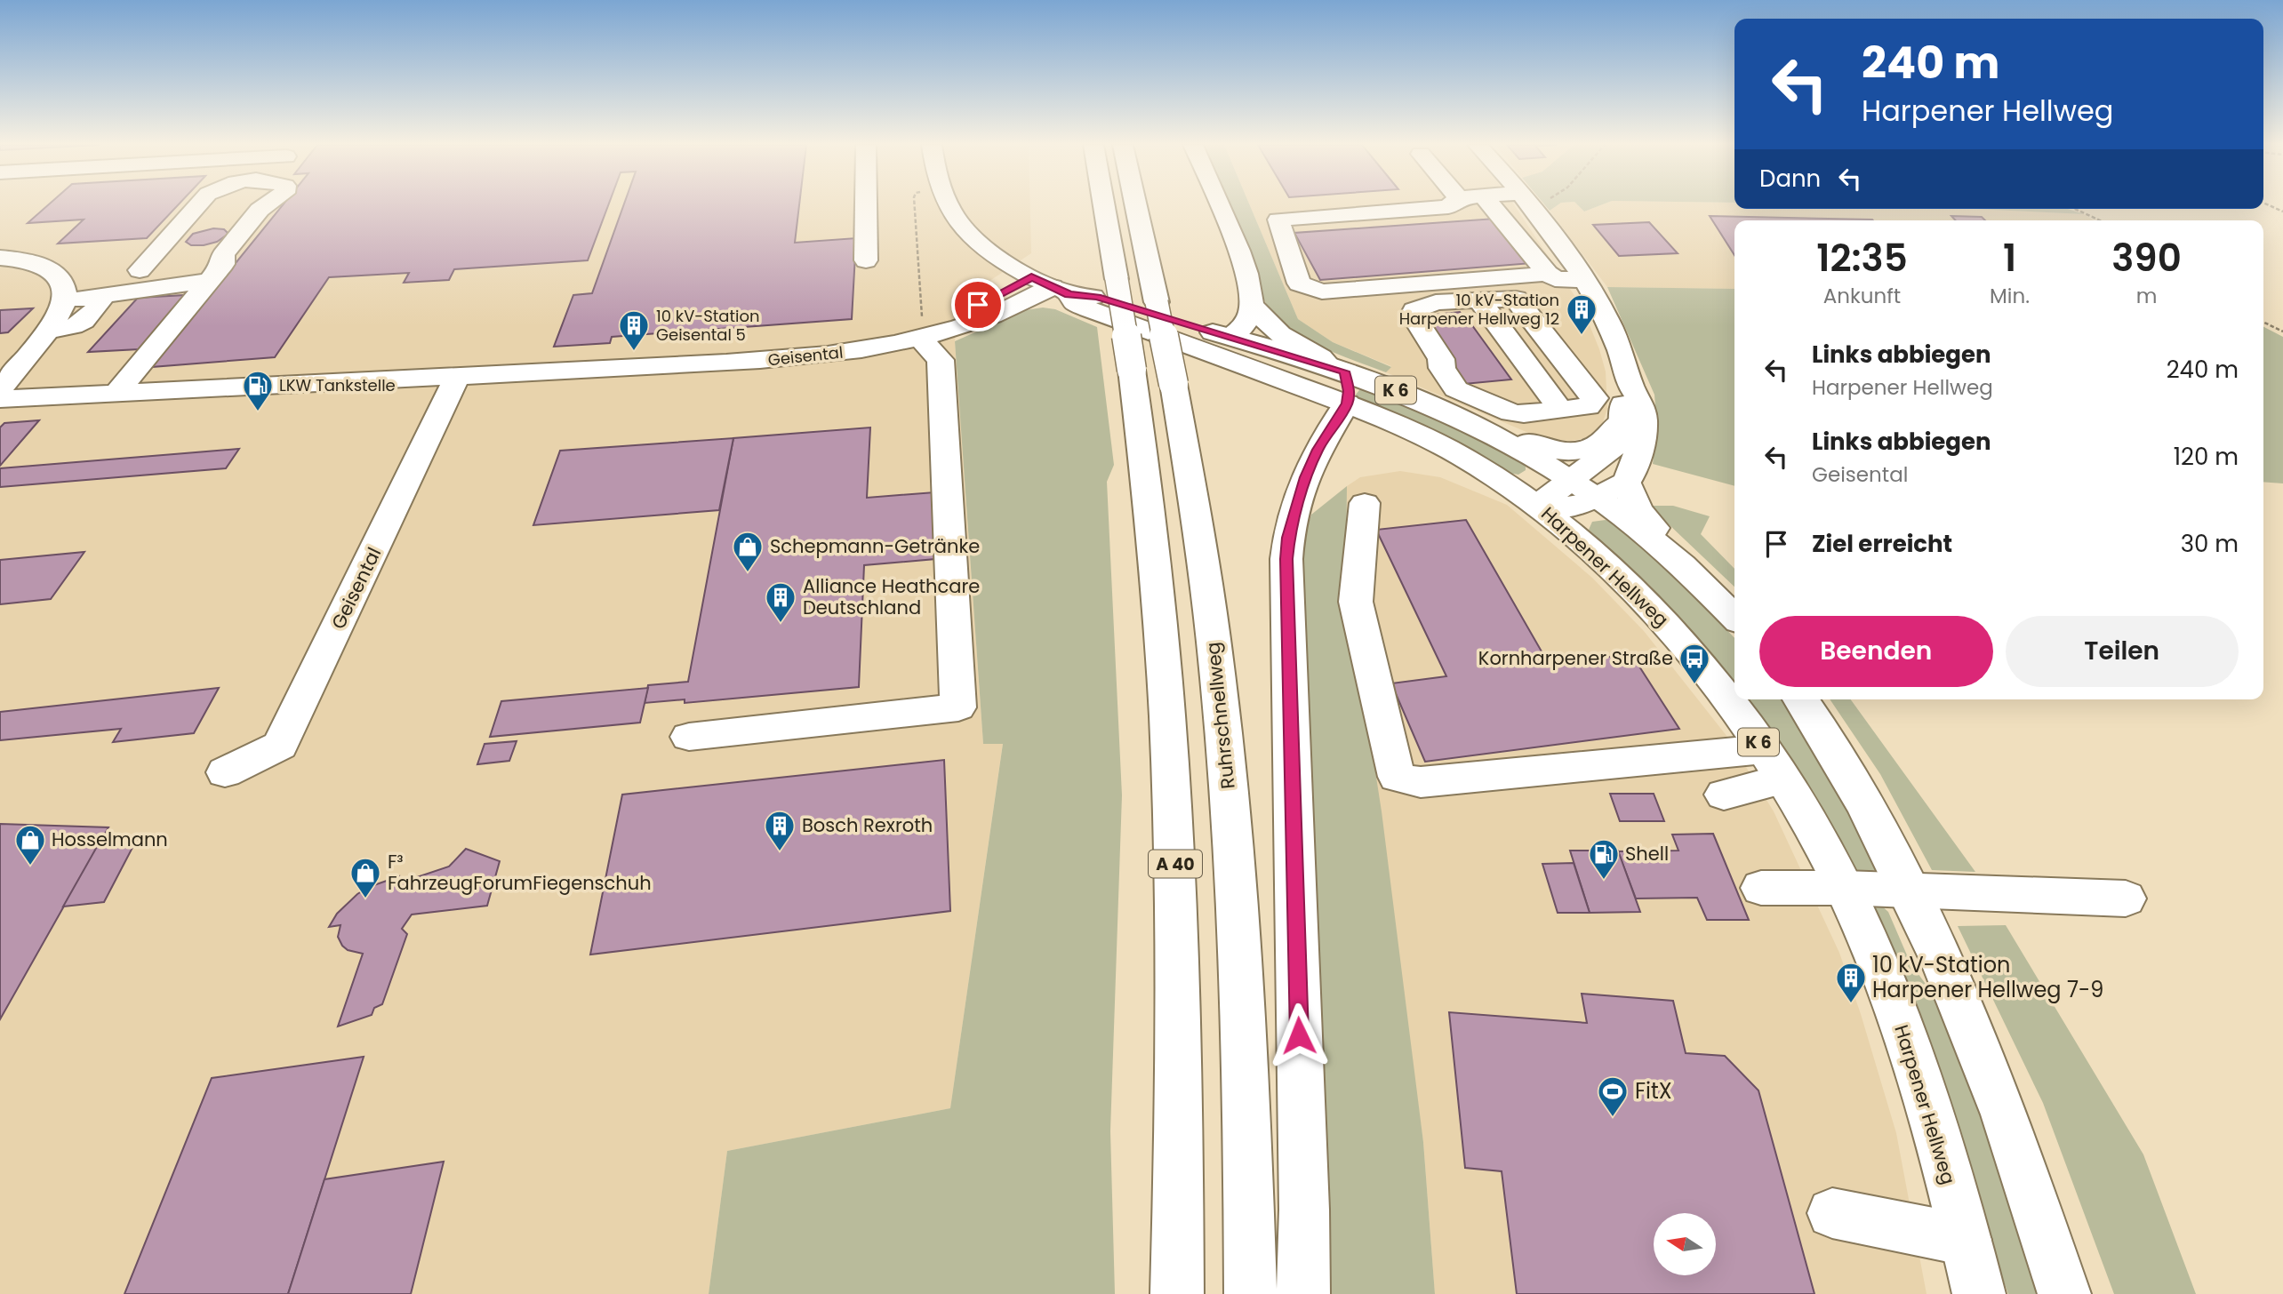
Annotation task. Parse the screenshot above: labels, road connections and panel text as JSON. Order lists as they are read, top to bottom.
{
  "streets": {
    "main road": [
      "Geisental",
      "K 6",
      "Harpener Hellweg",
      "Ruhrschnellweg",
      "A 40"
    ]
  },
  "crossings": [
    ["Geisental", "Harpener Hellweg"]
  ],
  "places": {
    "building": [
      "10 kV-Station Harpener Hellweg 12",
      "10 kV-Station Geisental 5",
      "Alliance Heathcare Deutschland",
      "Bosch Rexroth",
      "10 kV-Station Harpener Hellweg 7-9"
    ],
    "fuel station": ["LKW Tankstelle", "Shell"],
    "shop": ["Schepmann-Getränke", "Hosselmann", "F³ FahrzeugForumFiegenschuh"],
    "bus stop": ["Kornharpener Straße"],
    "sports": ["FitX"]
  },
  "north": "left",
  "page": {
    "turn": ["240 m", "Harpener Hellweg"],
    "then": "Dann",
    "eta": [
      "12:35",
      "Ankunft",
      "1",
      "Min.",
      "390",
      "m"
    ],
    "list": [
      {
        "name": "Links abbiegen",
        "note": "Harpener Hellweg",
        "value": "240 m"
      },
      {
        "name": "Links abbiegen",
        "note": "Geisental",
        "value": "120 m"
      },
      {
        "name": "Ziel erreicht",
        "value": "30 m"
      }
    ],
    "buttons": ["Beenden", "Teilen"]
  }
}
